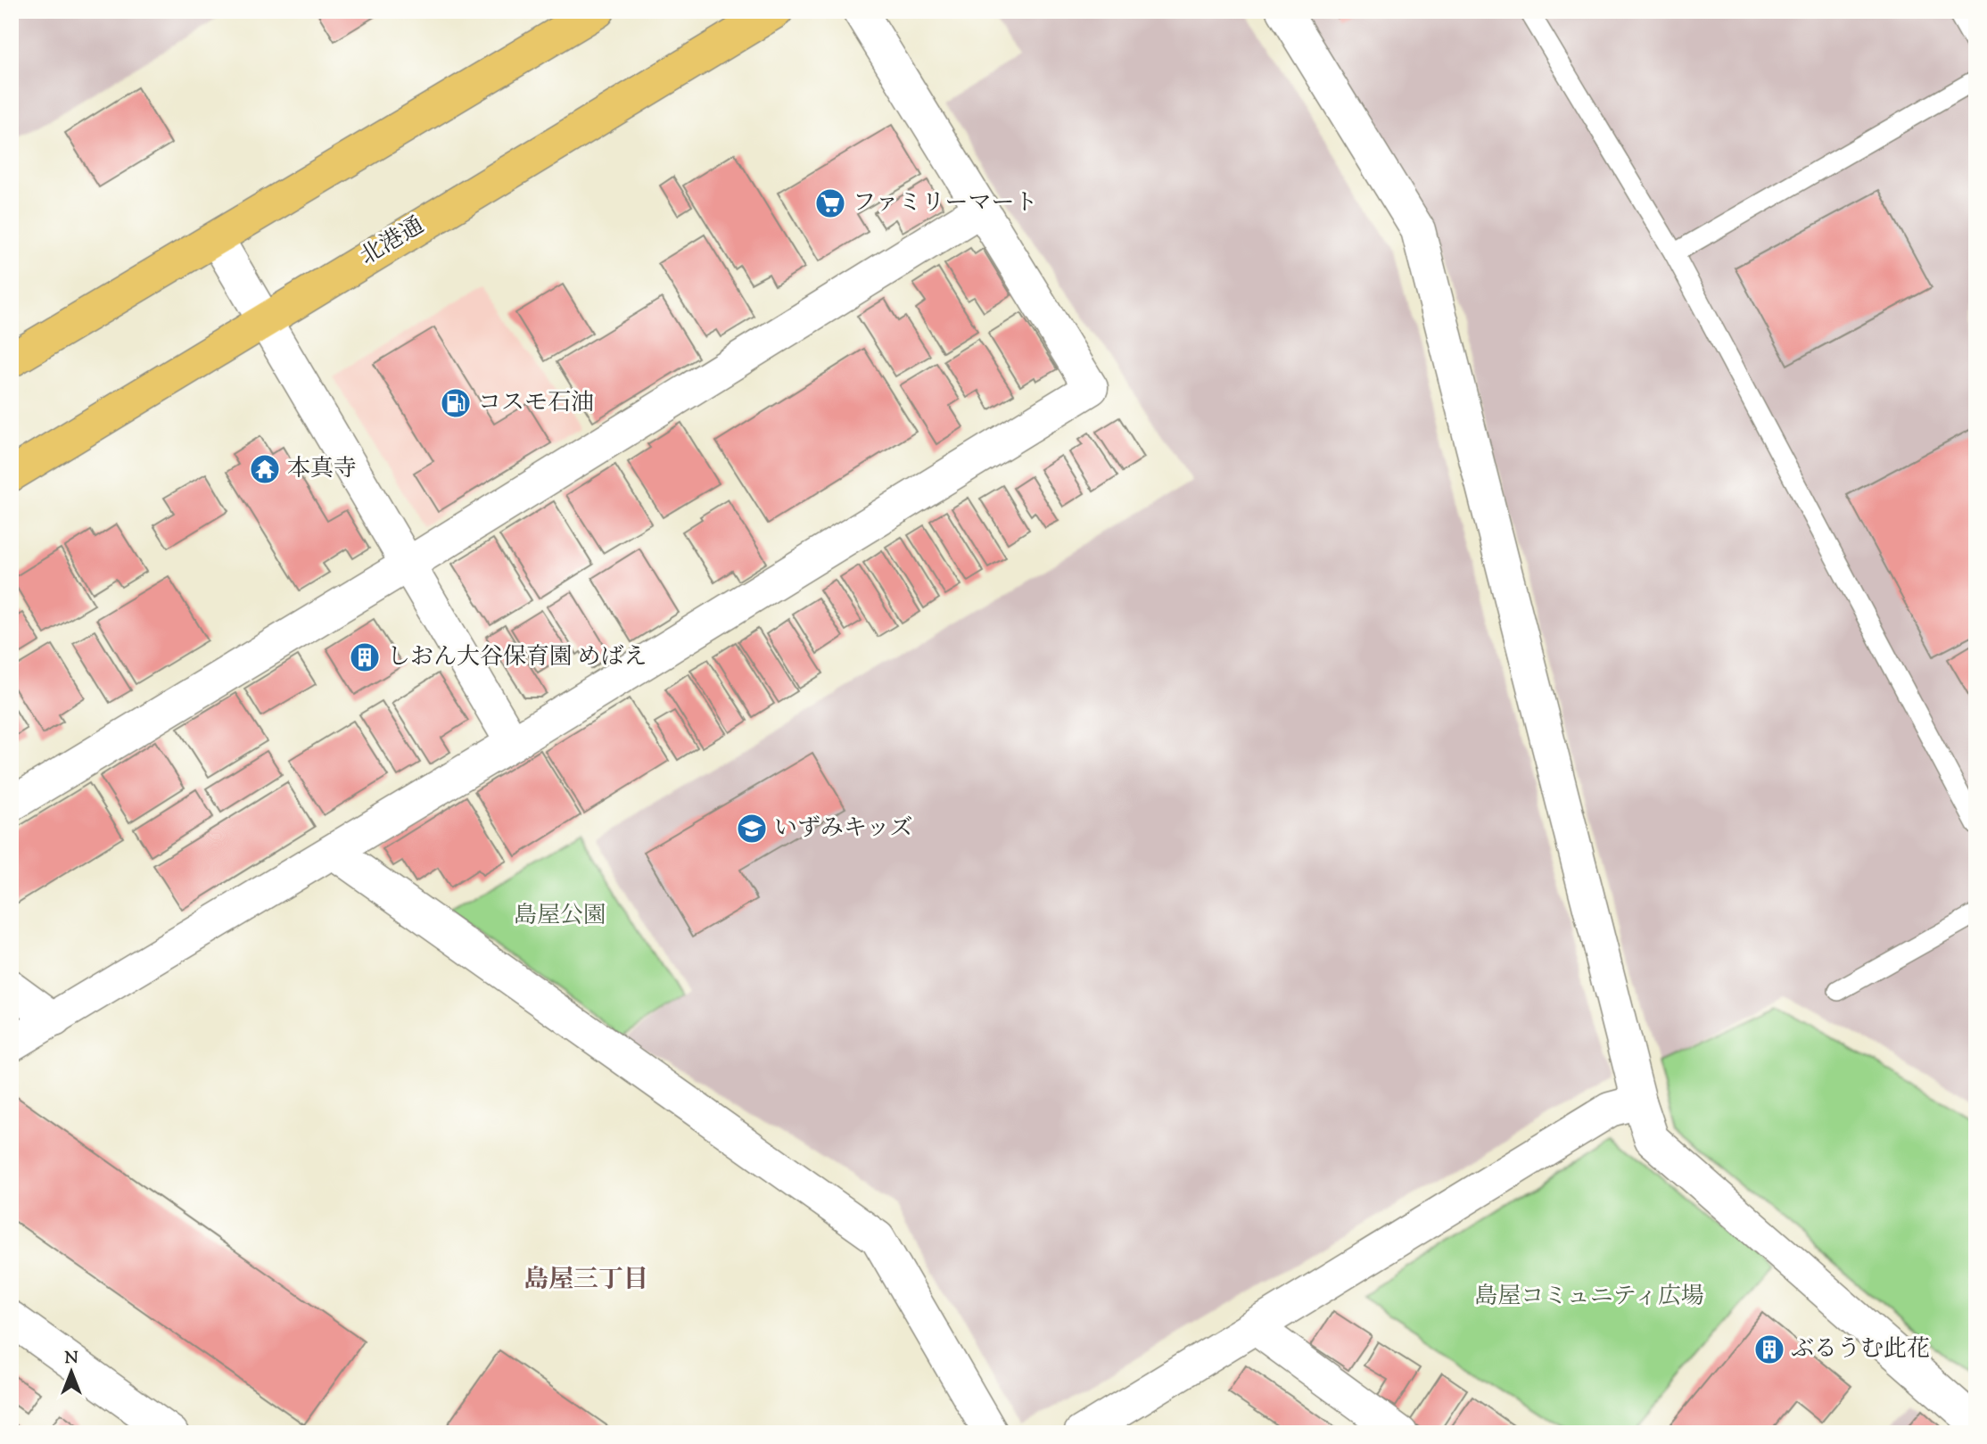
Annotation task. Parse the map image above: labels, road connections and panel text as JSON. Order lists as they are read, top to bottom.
{
  "streets": {
    "main road": ["北港通"]
  },
  "districts": ["島屋三丁目"],
  "parks": ["島屋公園", "島屋コミュニティ広場"],
  "places": {
    "supermarket": ["ファミリーマート"],
    "fuel station": ["コスモ石油"],
    "temple": ["本真寺"],
    "building": ["しおん大谷保育園 めばえ", "ぶるうむ此花"],
    "school or university": ["いずみキッズ"]
  },
  "north": "top"
}
